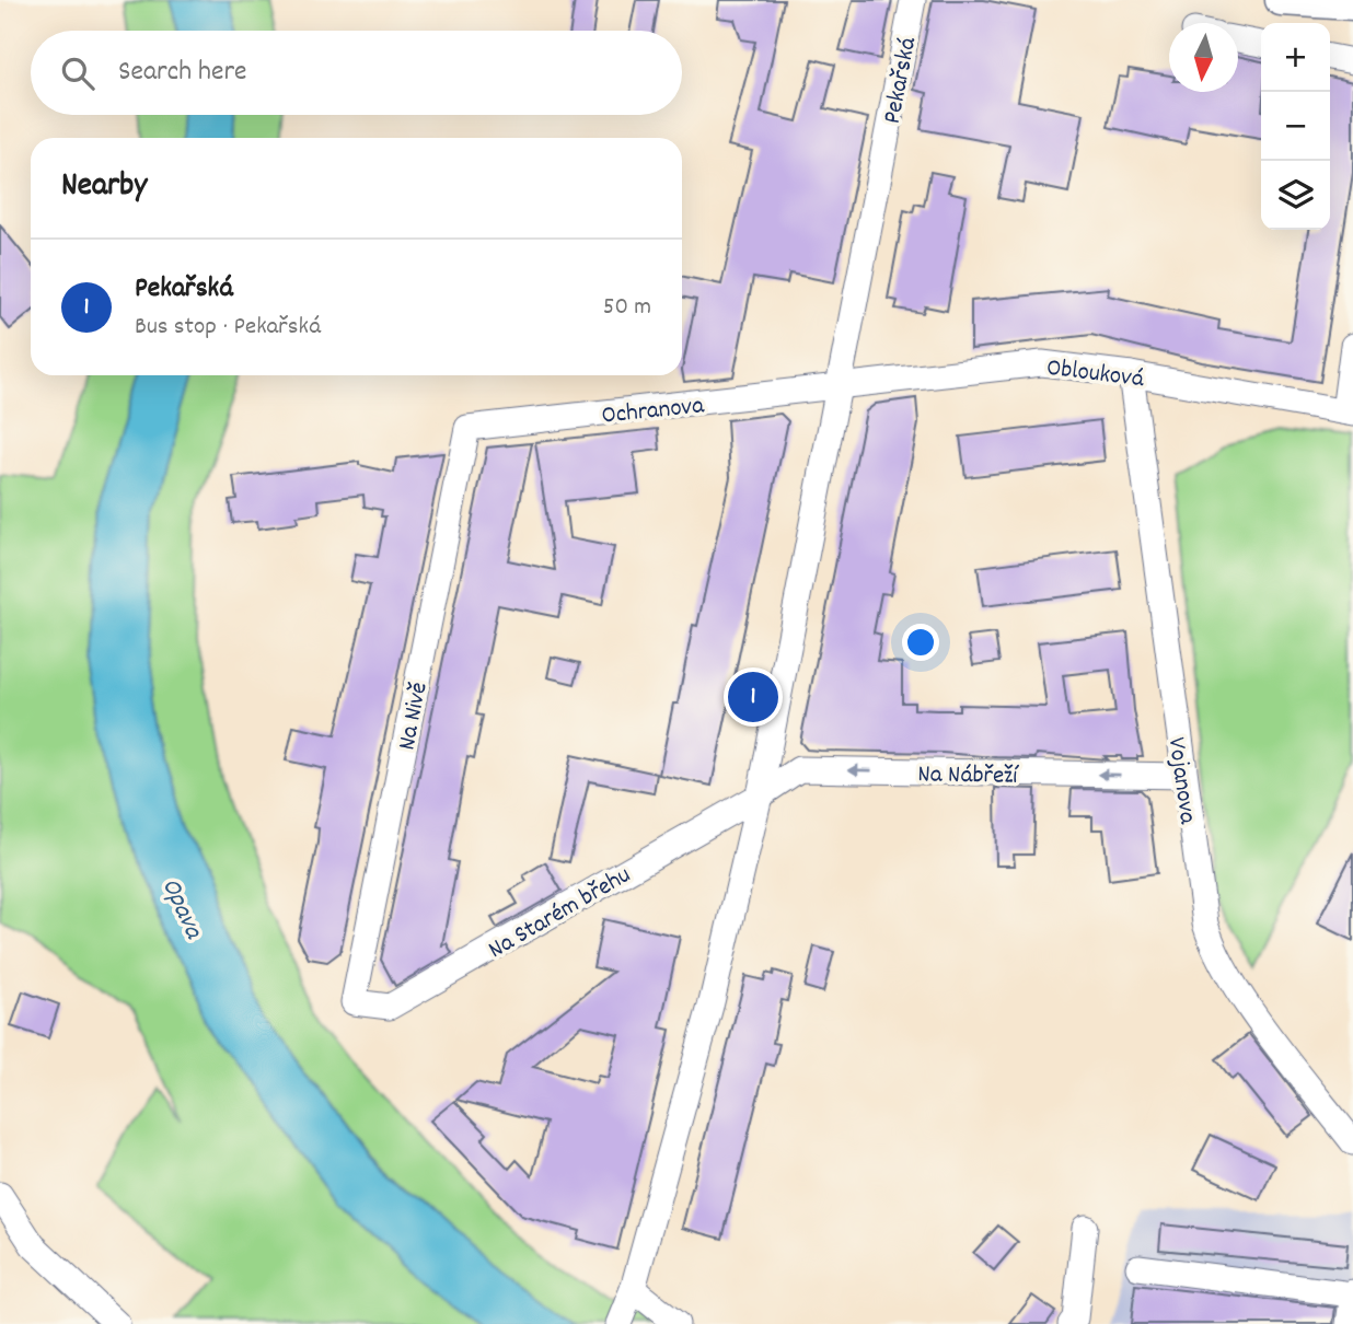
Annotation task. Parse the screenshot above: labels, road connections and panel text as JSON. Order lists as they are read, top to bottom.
{
  "streets": {
    "street": [
      "Pekařská",
      "Oblouková",
      "Ochranova",
      "Na Nivě",
      "Na Nábřeží",
      "Vojanova",
      "Na Starém břehu"
    ]
  },
  "crossings": [
    ["Pekařská", "Oblouková"],
    ["Pekařská", "Ochranova"],
    ["Pekařská", "Na Nábřeží"],
    ["Pekařská", "Na Starém břehu"],
    ["Oblouková", "Ochranova"],
    ["Oblouková", "Vojanova"],
    ["Ochranova", "Na Nivě"],
    ["Na Nivě", "Na Starém břehu"],
    ["Na Nábřeží", "Vojanova"],
    ["Na Nábřeží", "Na Starém břehu"]
  ],
  "one_way": ["Na Nábřeží"],
  "water": ["Opava"],
  "north": "bottom",
  "page": {
    "map_buttons": ["+", "−"],
    "search": "Search here",
    "heading": "Nearby",
    "list": [
      {
        "mark": "1",
        "name": "Pekařská",
        "note": "Bus stop · Pekařská",
        "value": "50 m"
      }
    ],
    "pins": "1"
  }
}
